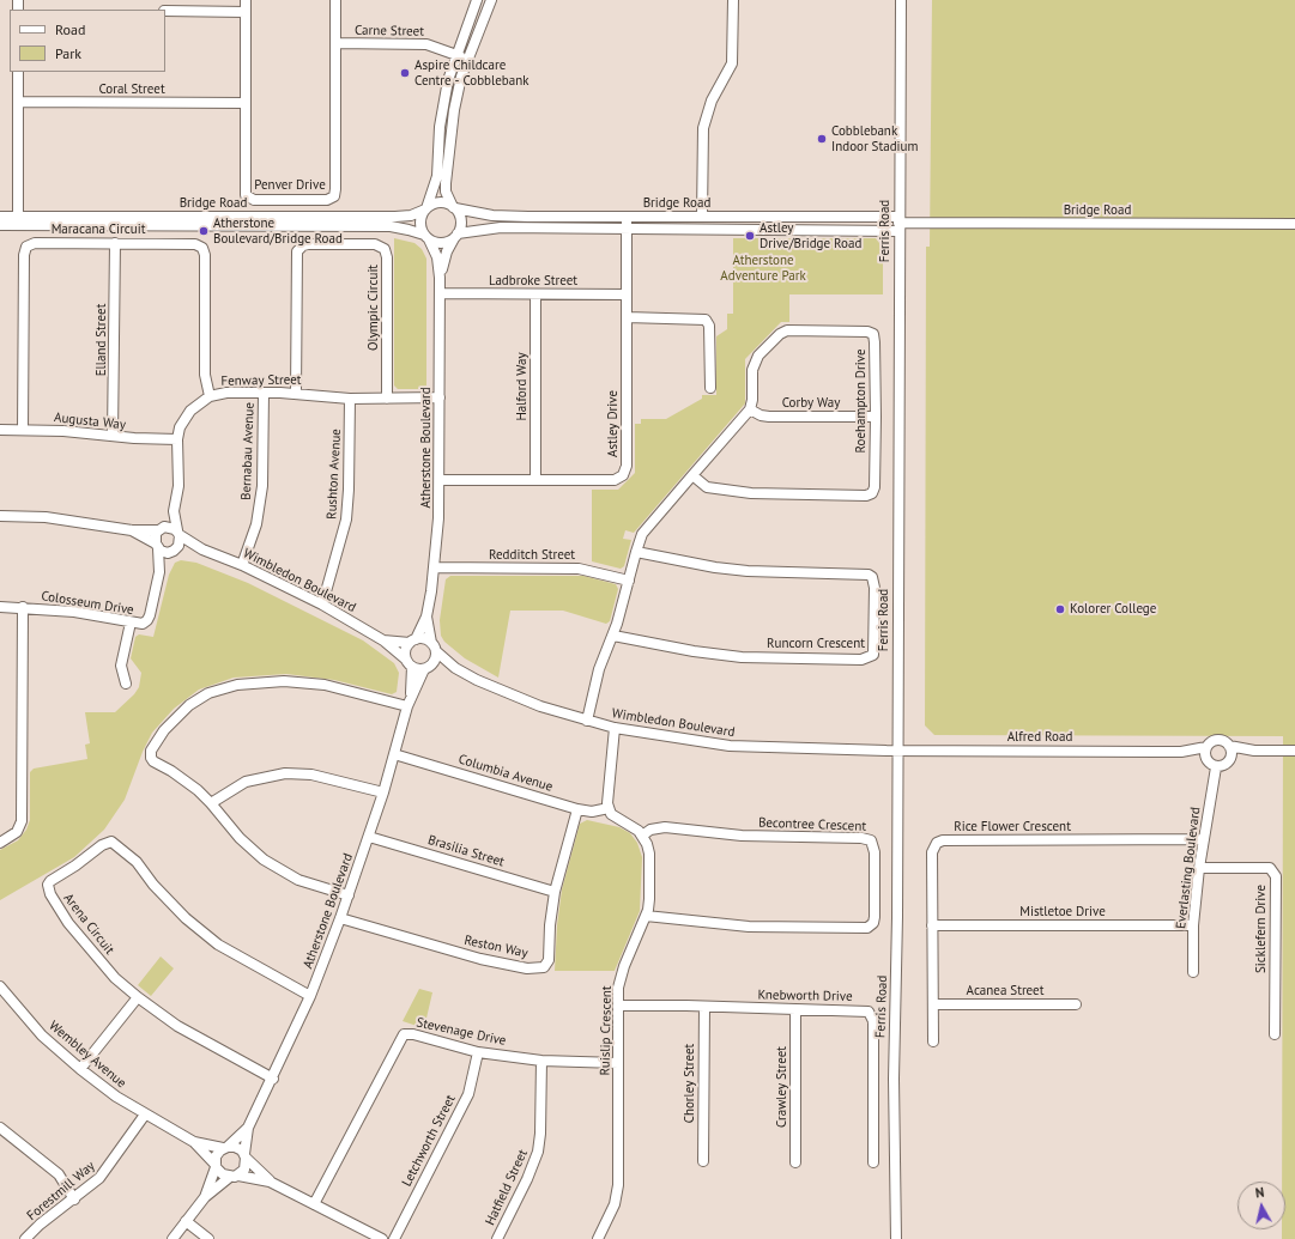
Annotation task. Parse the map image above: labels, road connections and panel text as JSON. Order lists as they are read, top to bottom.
{
  "streets": {
    "street": [
      "Carne Street",
      "Coral Street",
      "Penver Drive",
      "Bridge Road",
      "Maracana Circuit",
      "Ferris Road",
      "Ladbroke Street",
      "Olympic Circuit",
      "Elland Street",
      "Fenway Street",
      "Halford Way",
      "Roehampton Drive",
      "Corby Way",
      "Augusta Way",
      "Astley Drive",
      "Atherstone Boulevard",
      "Bernabau Avenue",
      "Rushton Avenue",
      "Redditch Street",
      "Wimbledon Boulevard",
      "Colosseum Drive",
      "Runcorn Crescent",
      "Alfred Road",
      "Columbia Avenue",
      "Becontree Crescent",
      "Rice Flower Crescent",
      "Brasilia Street",
      "Everlasting Boulevard",
      "Mistletoe Drive",
      "Arena Circuit",
      "Sicklefern Drive",
      "Reston Way",
      "Acanea Street",
      "Knebworth Drive",
      "Ruislip Crescent",
      "Stevenage Drive",
      "Wembley Avenue",
      "Chorley Street",
      "Crawley Street",
      "Letchworth Street",
      "Hatfield Street",
      "Forestmill Way"
    ]
  },
  "crossings": [
    ["Carne Street", "Penver Drive"],
    ["Coral Street", "Penver Drive"],
    ["Bridge Road", "Ferris Road"],
    ["Bridge Road", "Astley Drive"],
    ["Bridge Road", "Atherstone Boulevard"],
    ["Maracana Circuit", "Elland Street"],
    ["Maracana Circuit", "Fenway Street"],
    ["Maracana Circuit", "Augusta Way"],
    ["Ferris Road", "Wimbledon Boulevard"],
    ["Ferris Road", "Alfred Road"],
    ["Ladbroke Street", "Halford Way"],
    ["Ladbroke Street", "Astley Drive"],
    ["Ladbroke Street", "Atherstone Boulevard"],
    ["Olympic Circuit", "Fenway Street"],
    ["Elland Street", "Augusta Way"],
    ["Fenway Street", "Augusta Way"],
    ["Fenway Street", "Atherstone Boulevard"],
    ["Fenway Street", "Bernabau Avenue"],
    ["Fenway Street", "Rushton Avenue"],
    ["Fenway Street", "Wimbledon Boulevard"],
    ["Fenway Street", "Colosseum Drive"],
    ["Halford Way", "Astley Drive"],
    ["Roehampton Drive", "Corby Way"],
    ["Astley Drive", "Atherstone Boulevard"],
    ["Atherstone Boulevard", "Redditch Street"],
    ["Atherstone Boulevard", "Wimbledon Boulevard"],
    ["Atherstone Boulevard", "Columbia Avenue"],
    ["Atherstone Boulevard", "Brasilia Street"],
    ["Atherstone Boulevard", "Arena Circuit"],
    ["Atherstone Boulevard", "Reston Way"],
    ["Atherstone Boulevard", "Wembley Avenue"],
    ["Bernabau Avenue", "Wimbledon Boulevard"],
    ["Rushton Avenue", "Wimbledon Boulevard"],
    ["Wimbledon Boulevard", "Colosseum Drive"],
    ["Wimbledon Boulevard", "Alfred Road"],
    ["Alfred Road", "Everlasting Boulevard"],
    ["Columbia Avenue", "Reston Way"],
    ["Becontree Crescent", "Ruislip Crescent"],
    ["Rice Flower Crescent", "Everlasting Boulevard"],
    ["Rice Flower Crescent", "Mistletoe Drive"],
    ["Rice Flower Crescent", "Acanea Street"],
    ["Brasilia Street", "Reston Way"],
    ["Everlasting Boulevard", "Mistletoe Drive"],
    ["Everlasting Boulevard", "Sicklefern Drive"],
    ["Knebworth Drive", "Ruislip Crescent"],
    ["Knebworth Drive", "Chorley Street"],
    ["Knebworth Drive", "Crawley Street"],
    ["Ruislip Crescent", "Stevenage Drive"],
    ["Stevenage Drive", "Letchworth Street"],
    ["Stevenage Drive", "Hatfield Street"],
    ["Wembley Avenue", "Forestmill Way"]
  ],
  "parks": ["Atherstone Adventure Park"],
  "places": [
    "Aspire Childcare Centre - Cobblebank",
    "Cobblebank Indoor Stadium",
    "Atherstone Boulevard/Bridge Road",
    "Astley Drive/Bridge Road",
    "Kolorer College"
  ],
  "legend": ["Road", "Park"],
  "north": "top"
}
